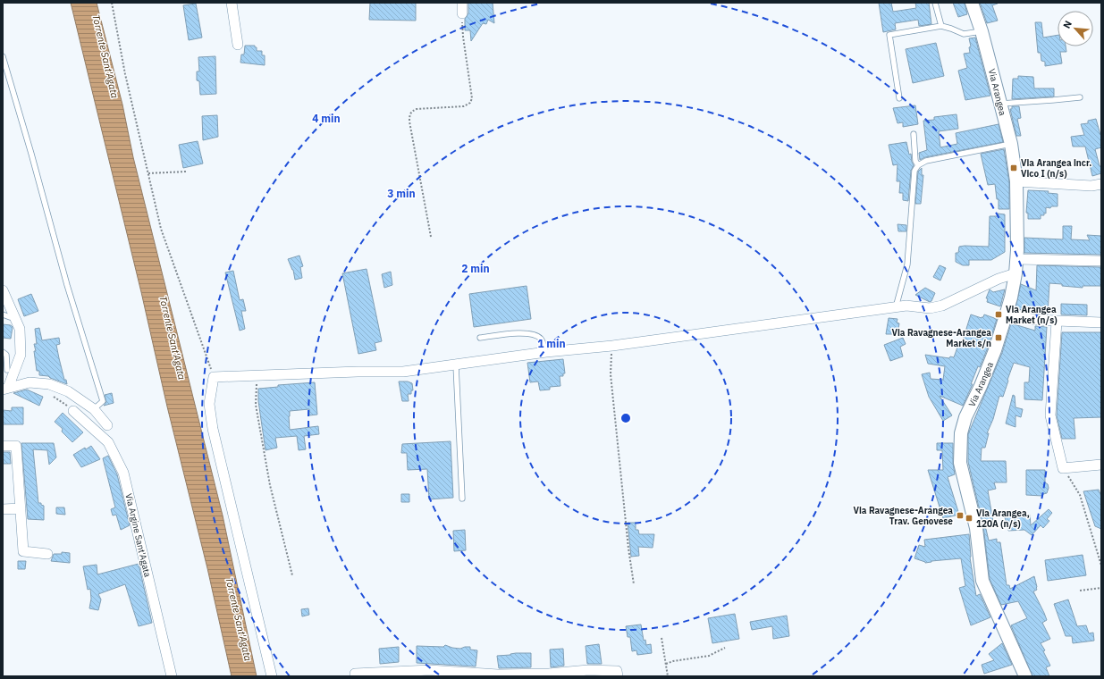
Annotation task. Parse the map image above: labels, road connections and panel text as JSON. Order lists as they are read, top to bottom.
{
  "streets": {
    "street": ["Via Arangea", "Via Argine Sant'Agata"]
  },
  "water": ["Torrente Sant'Agata"],
  "places": {
    "transit": [
      "Via Arangea incr. Vico I (n/s)",
      "Via Arangea Market (n/s)",
      "Via Ravagnese-Arangea Market s/n",
      "Via Ravagnese-Arangea Trav. Genovese",
      "Via Arangea, 120A (n/s)"
    ]
  },
  "north": "top left",
  "rings": [
    "4 min",
    "3 min",
    "2 min",
    "1 min"
  ]
}
